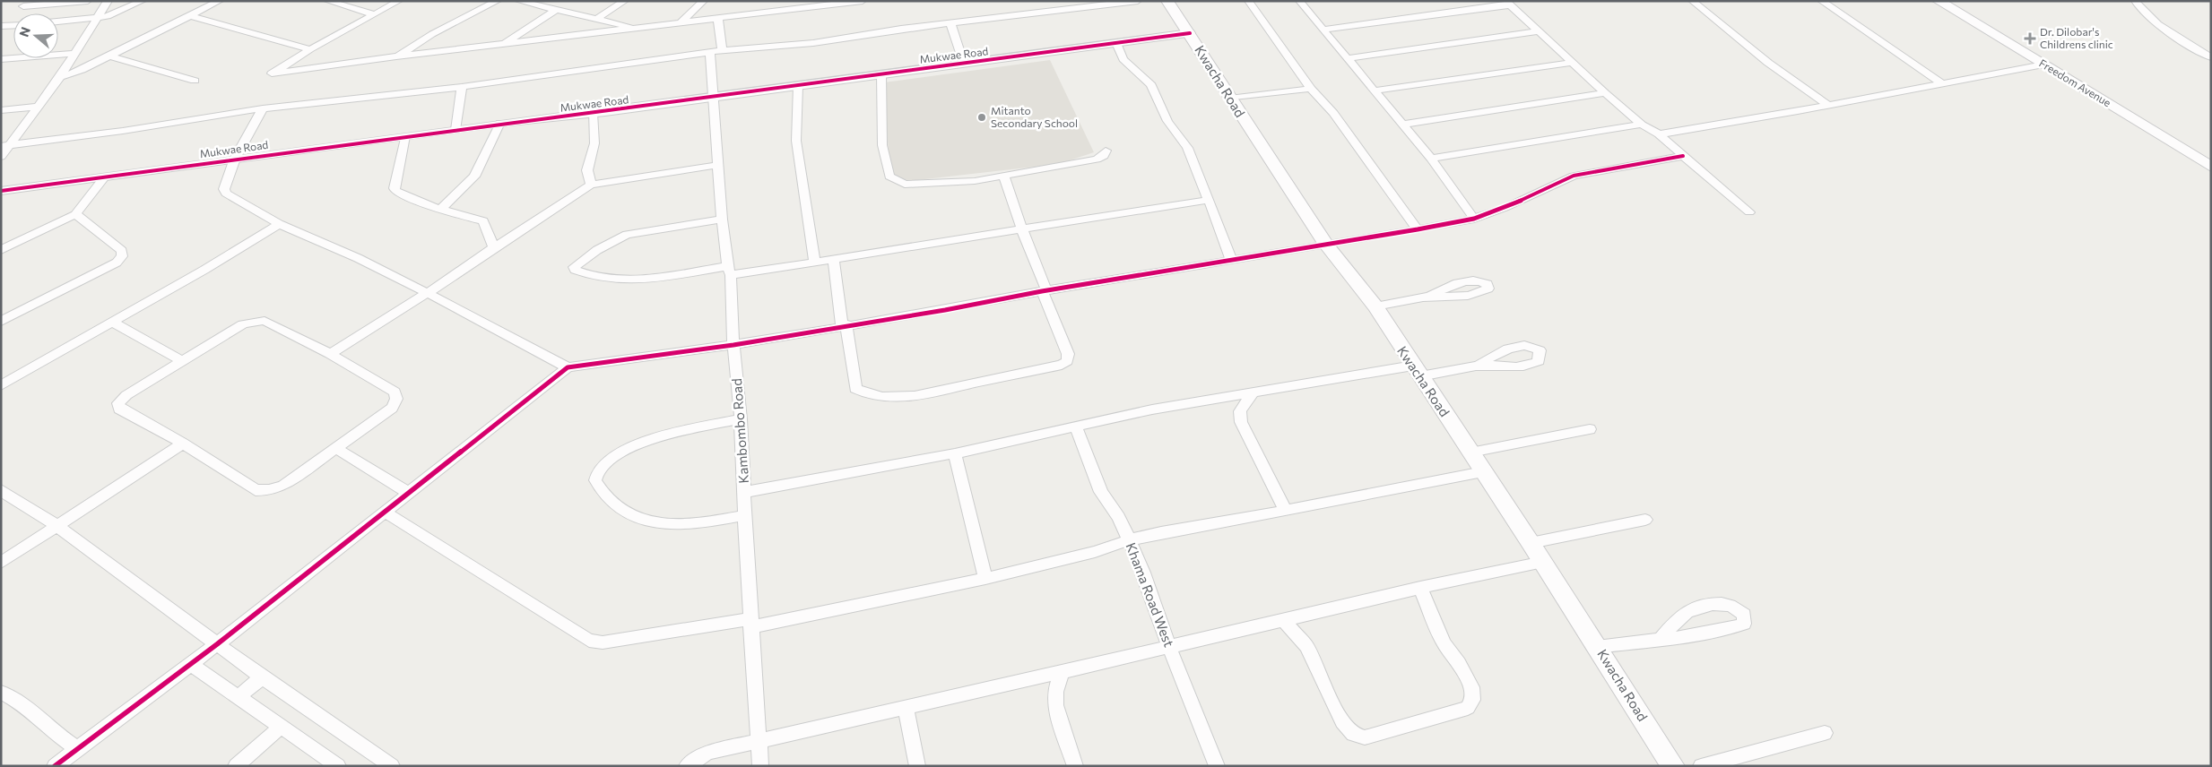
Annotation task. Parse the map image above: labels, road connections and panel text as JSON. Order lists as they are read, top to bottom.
{
  "streets": {
    "main road": ["Kwacha Road", "Freedom Avenue"],
    "street": ["Mukwae Road", "Kambombo Road", "Khama Road West"]
  },
  "crossings": [
    ["Mukwae Road", "Kwacha Road"],
    ["Mukwae Road", "Kambombo Road"]
  ],
  "places": {
    "health": ["Dr. Dilobar's Childrens clinic"],
    "other": ["Mitanto Secondary School"]
  },
  "north": "left"
}
